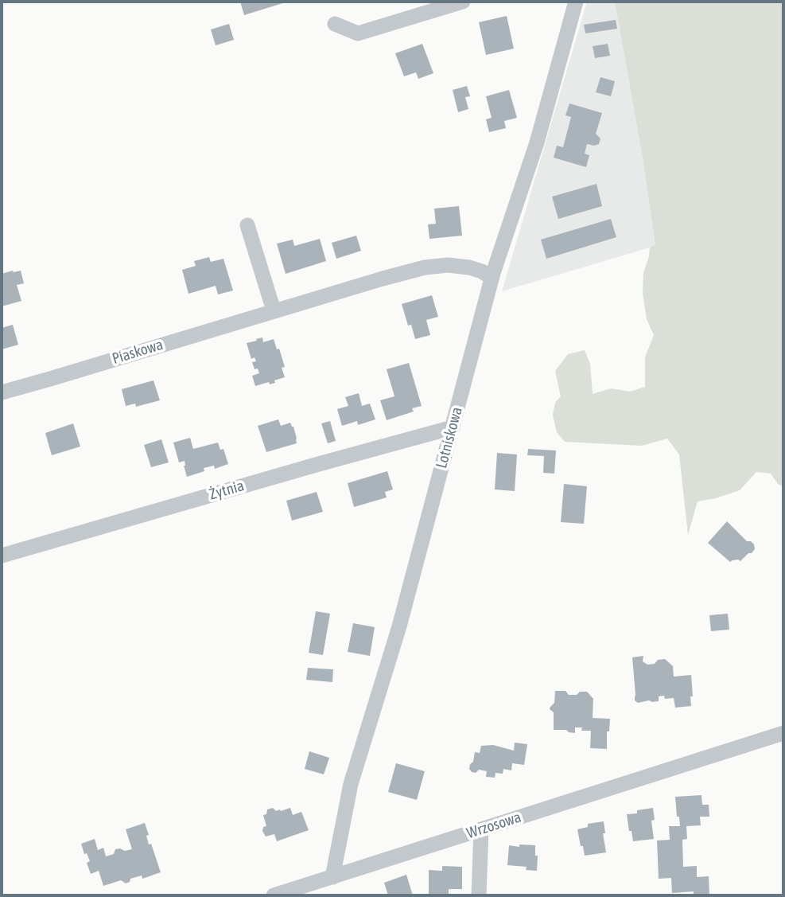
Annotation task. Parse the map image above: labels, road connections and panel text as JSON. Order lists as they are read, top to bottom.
{
  "streets": {
    "street": [
      "Piaskowa",
      "Lotniskowa",
      "Żytnia",
      "Wrzosowa"
    ]
  },
  "crossings": [
    ["Piaskowa", "Lotniskowa"],
    ["Lotniskowa", "Żytnia"],
    ["Lotniskowa", "Wrzosowa"]
  ]
}
